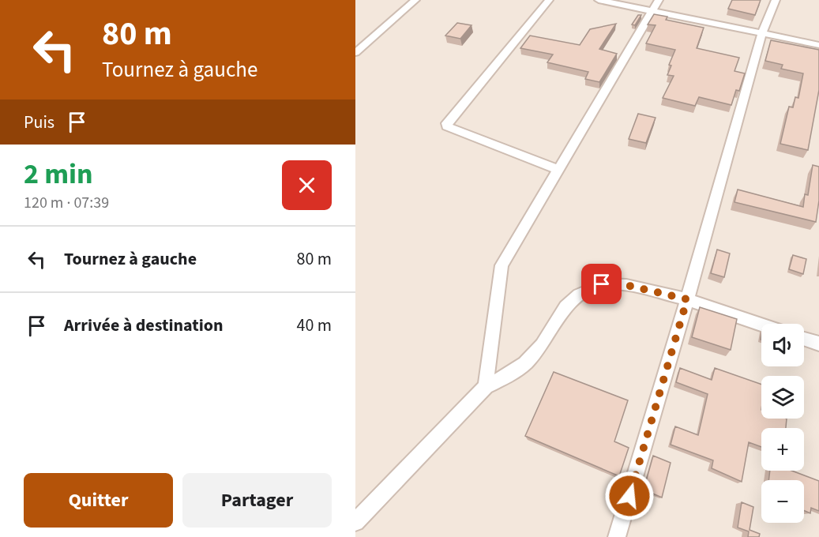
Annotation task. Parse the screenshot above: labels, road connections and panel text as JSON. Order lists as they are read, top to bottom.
{
  "page": {
    "turn": ["80 m", "Tournez à gauche"],
    "then": "Puis",
    "heading": ["2 min", "120 m · 07:39"],
    "list": [
      {
        "name": "Tournez à gauche",
        "value": "80 m"
      },
      {
        "name": "Arrivée à destination",
        "value": "40 m"
      }
    ],
    "map_buttons": ["+", "−"],
    "buttons": ["Quitter", "Partager"]
  }
}
